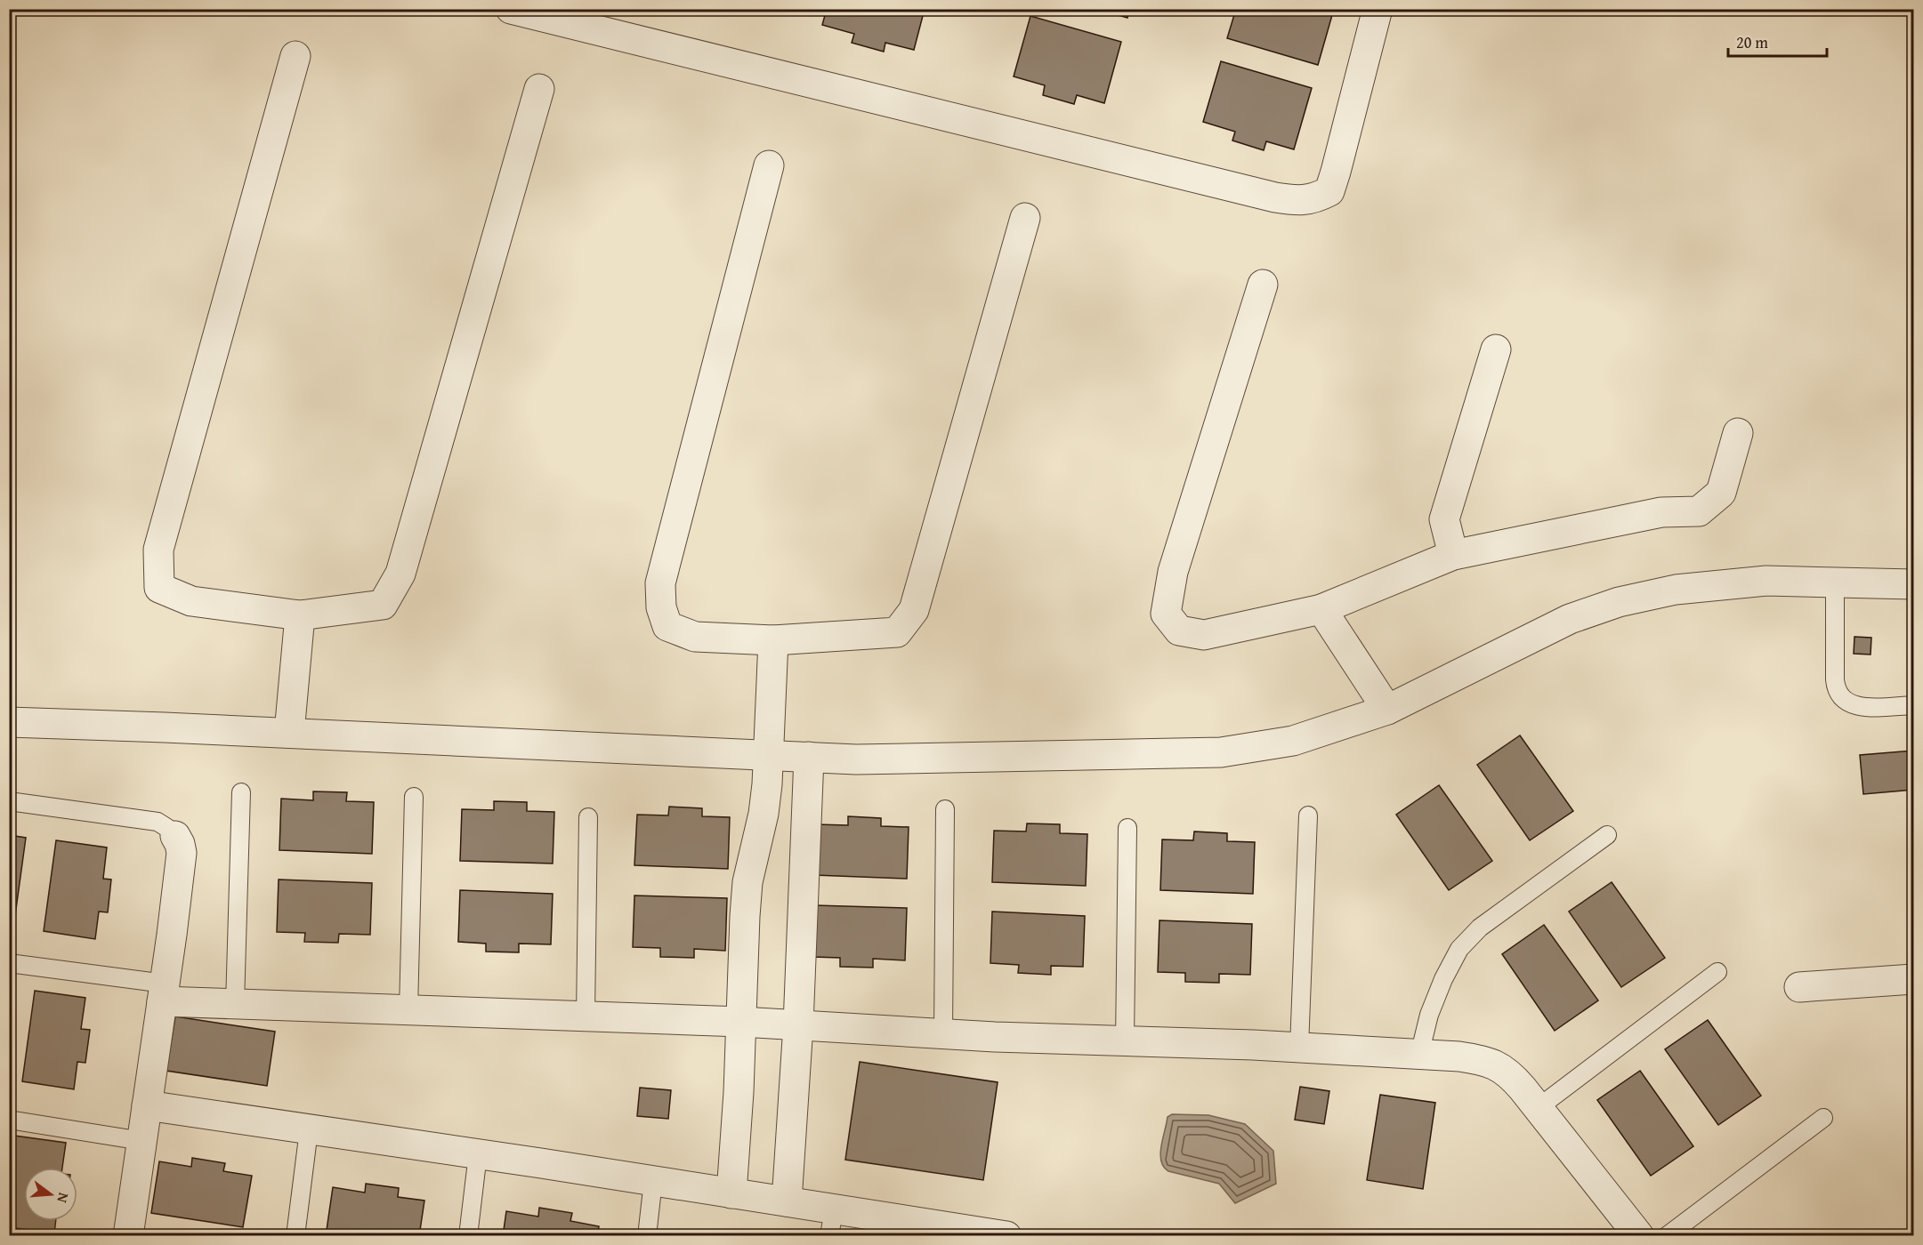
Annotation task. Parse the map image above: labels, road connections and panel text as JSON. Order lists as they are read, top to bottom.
{
  "scale_bar": "20 m",
  "north": "right"
}
